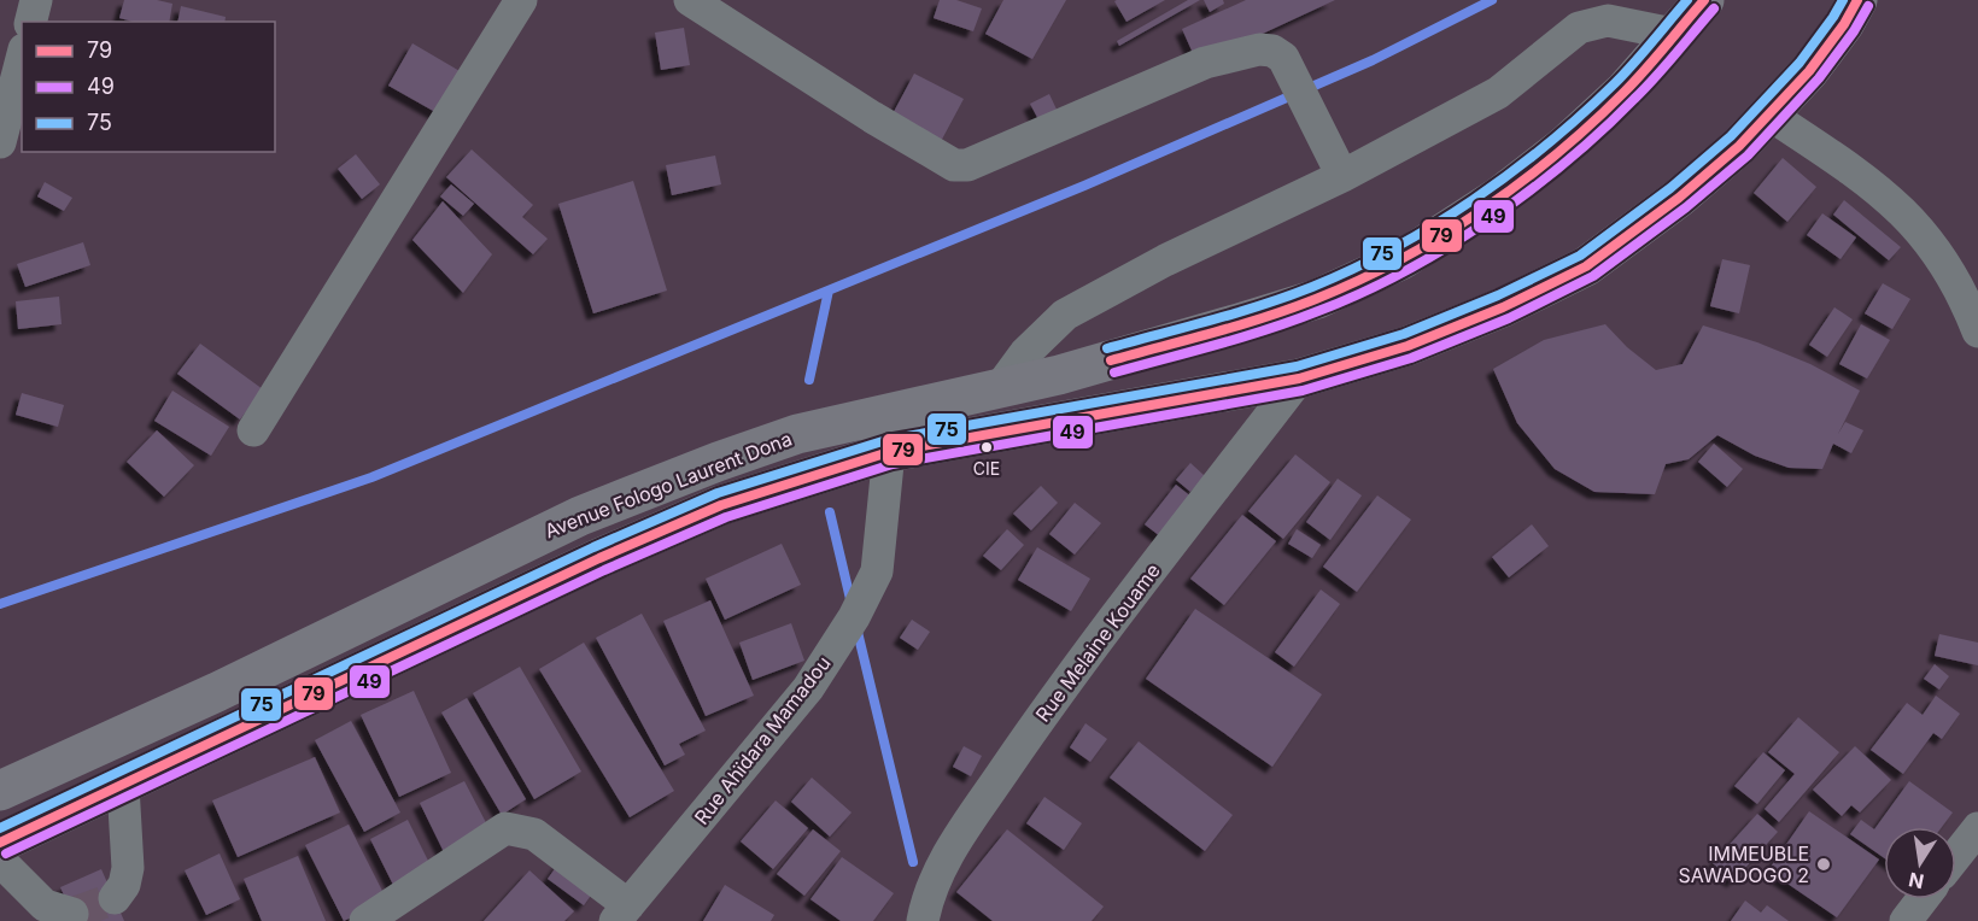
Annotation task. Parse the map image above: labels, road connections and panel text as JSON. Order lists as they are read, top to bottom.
{
  "streets": {
    "main road": ["Avenue Fologo Laurent Dona"],
    "street": ["Rue Melaine Kouame", "Rue Ahïdara Mamadou"]
  },
  "crossings": [
    ["Avenue Fologo Laurent Dona", "Rue Melaine Kouame"],
    ["Avenue Fologo Laurent Dona", "Rue Ahïdara Mamadou"]
  ],
  "places": ["CIE", "IMMEUBLE SAWADOGO 2"],
  "lines": ["transit line 79", "transit line 75", "transit line 49"],
  "legend": ["79", "49", "75"],
  "north": "bottom"
}
